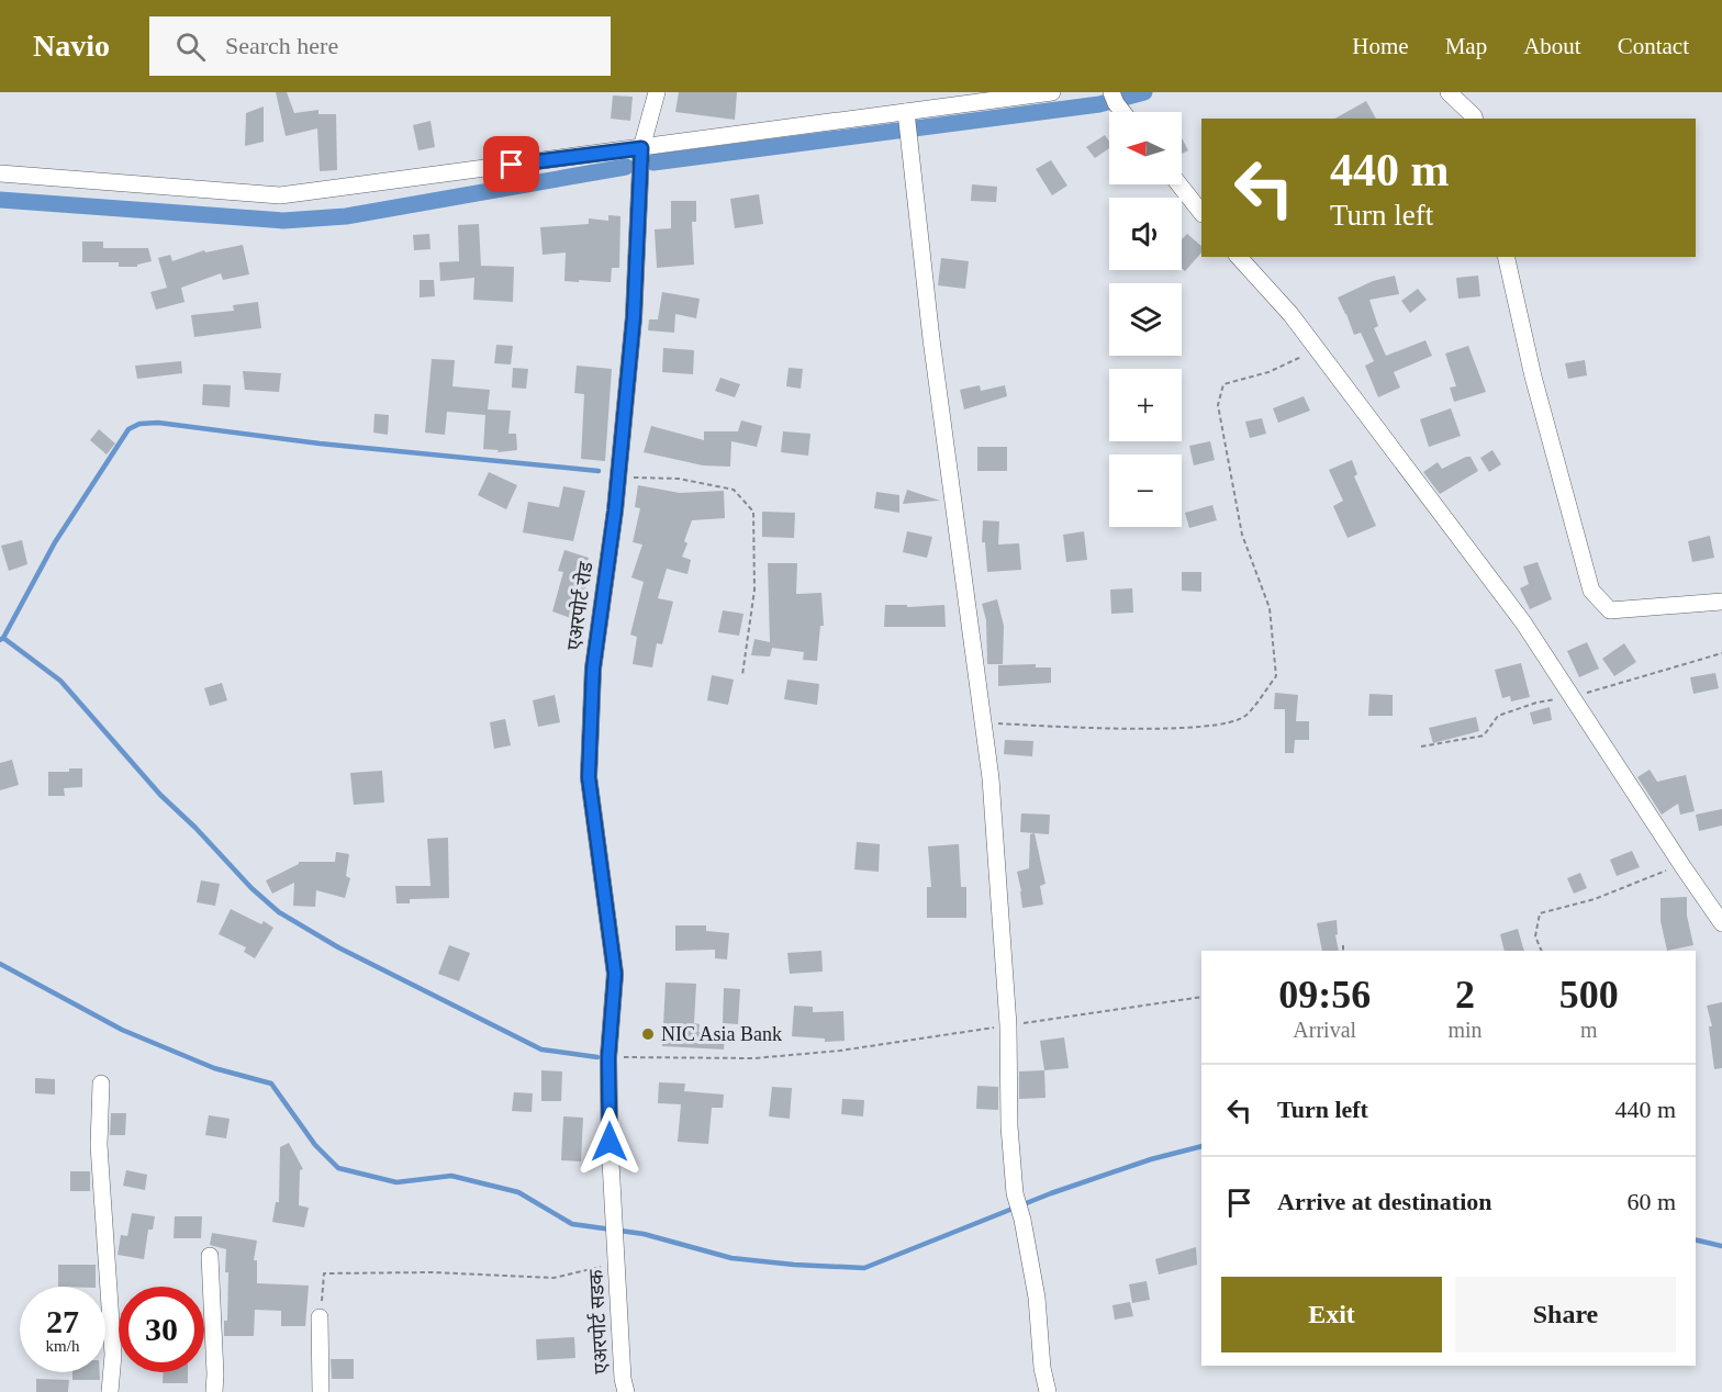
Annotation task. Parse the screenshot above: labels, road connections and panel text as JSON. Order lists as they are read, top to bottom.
{
  "streets": {
    "street": ["एअरपोर्ट रोड", "एअरपोर्ट सडक"]
  },
  "crossings": [
    ["एअरपोर्ट रोड", "एअरपोर्ट सडक"]
  ],
  "places": ["NIC Asia Bank"],
  "north": "left",
  "page": {
    "header": "Navio",
    "search": "Search here",
    "nav": [
      "Home",
      "Map",
      "About",
      "Contact"
    ],
    "map_buttons": ["+", "−"],
    "turn": ["440 m", "Turn left"],
    "eta": [
      "09:56",
      "Arrival",
      "2",
      "min",
      "500",
      "m"
    ],
    "list": [
      {
        "name": "Turn left",
        "value": "440 m"
      },
      {
        "name": "Arrive at destination",
        "value": "60 m"
      }
    ],
    "buttons": ["Exit", "Share"],
    "speed": "27 km/h",
    "limit": "30"
  }
}
